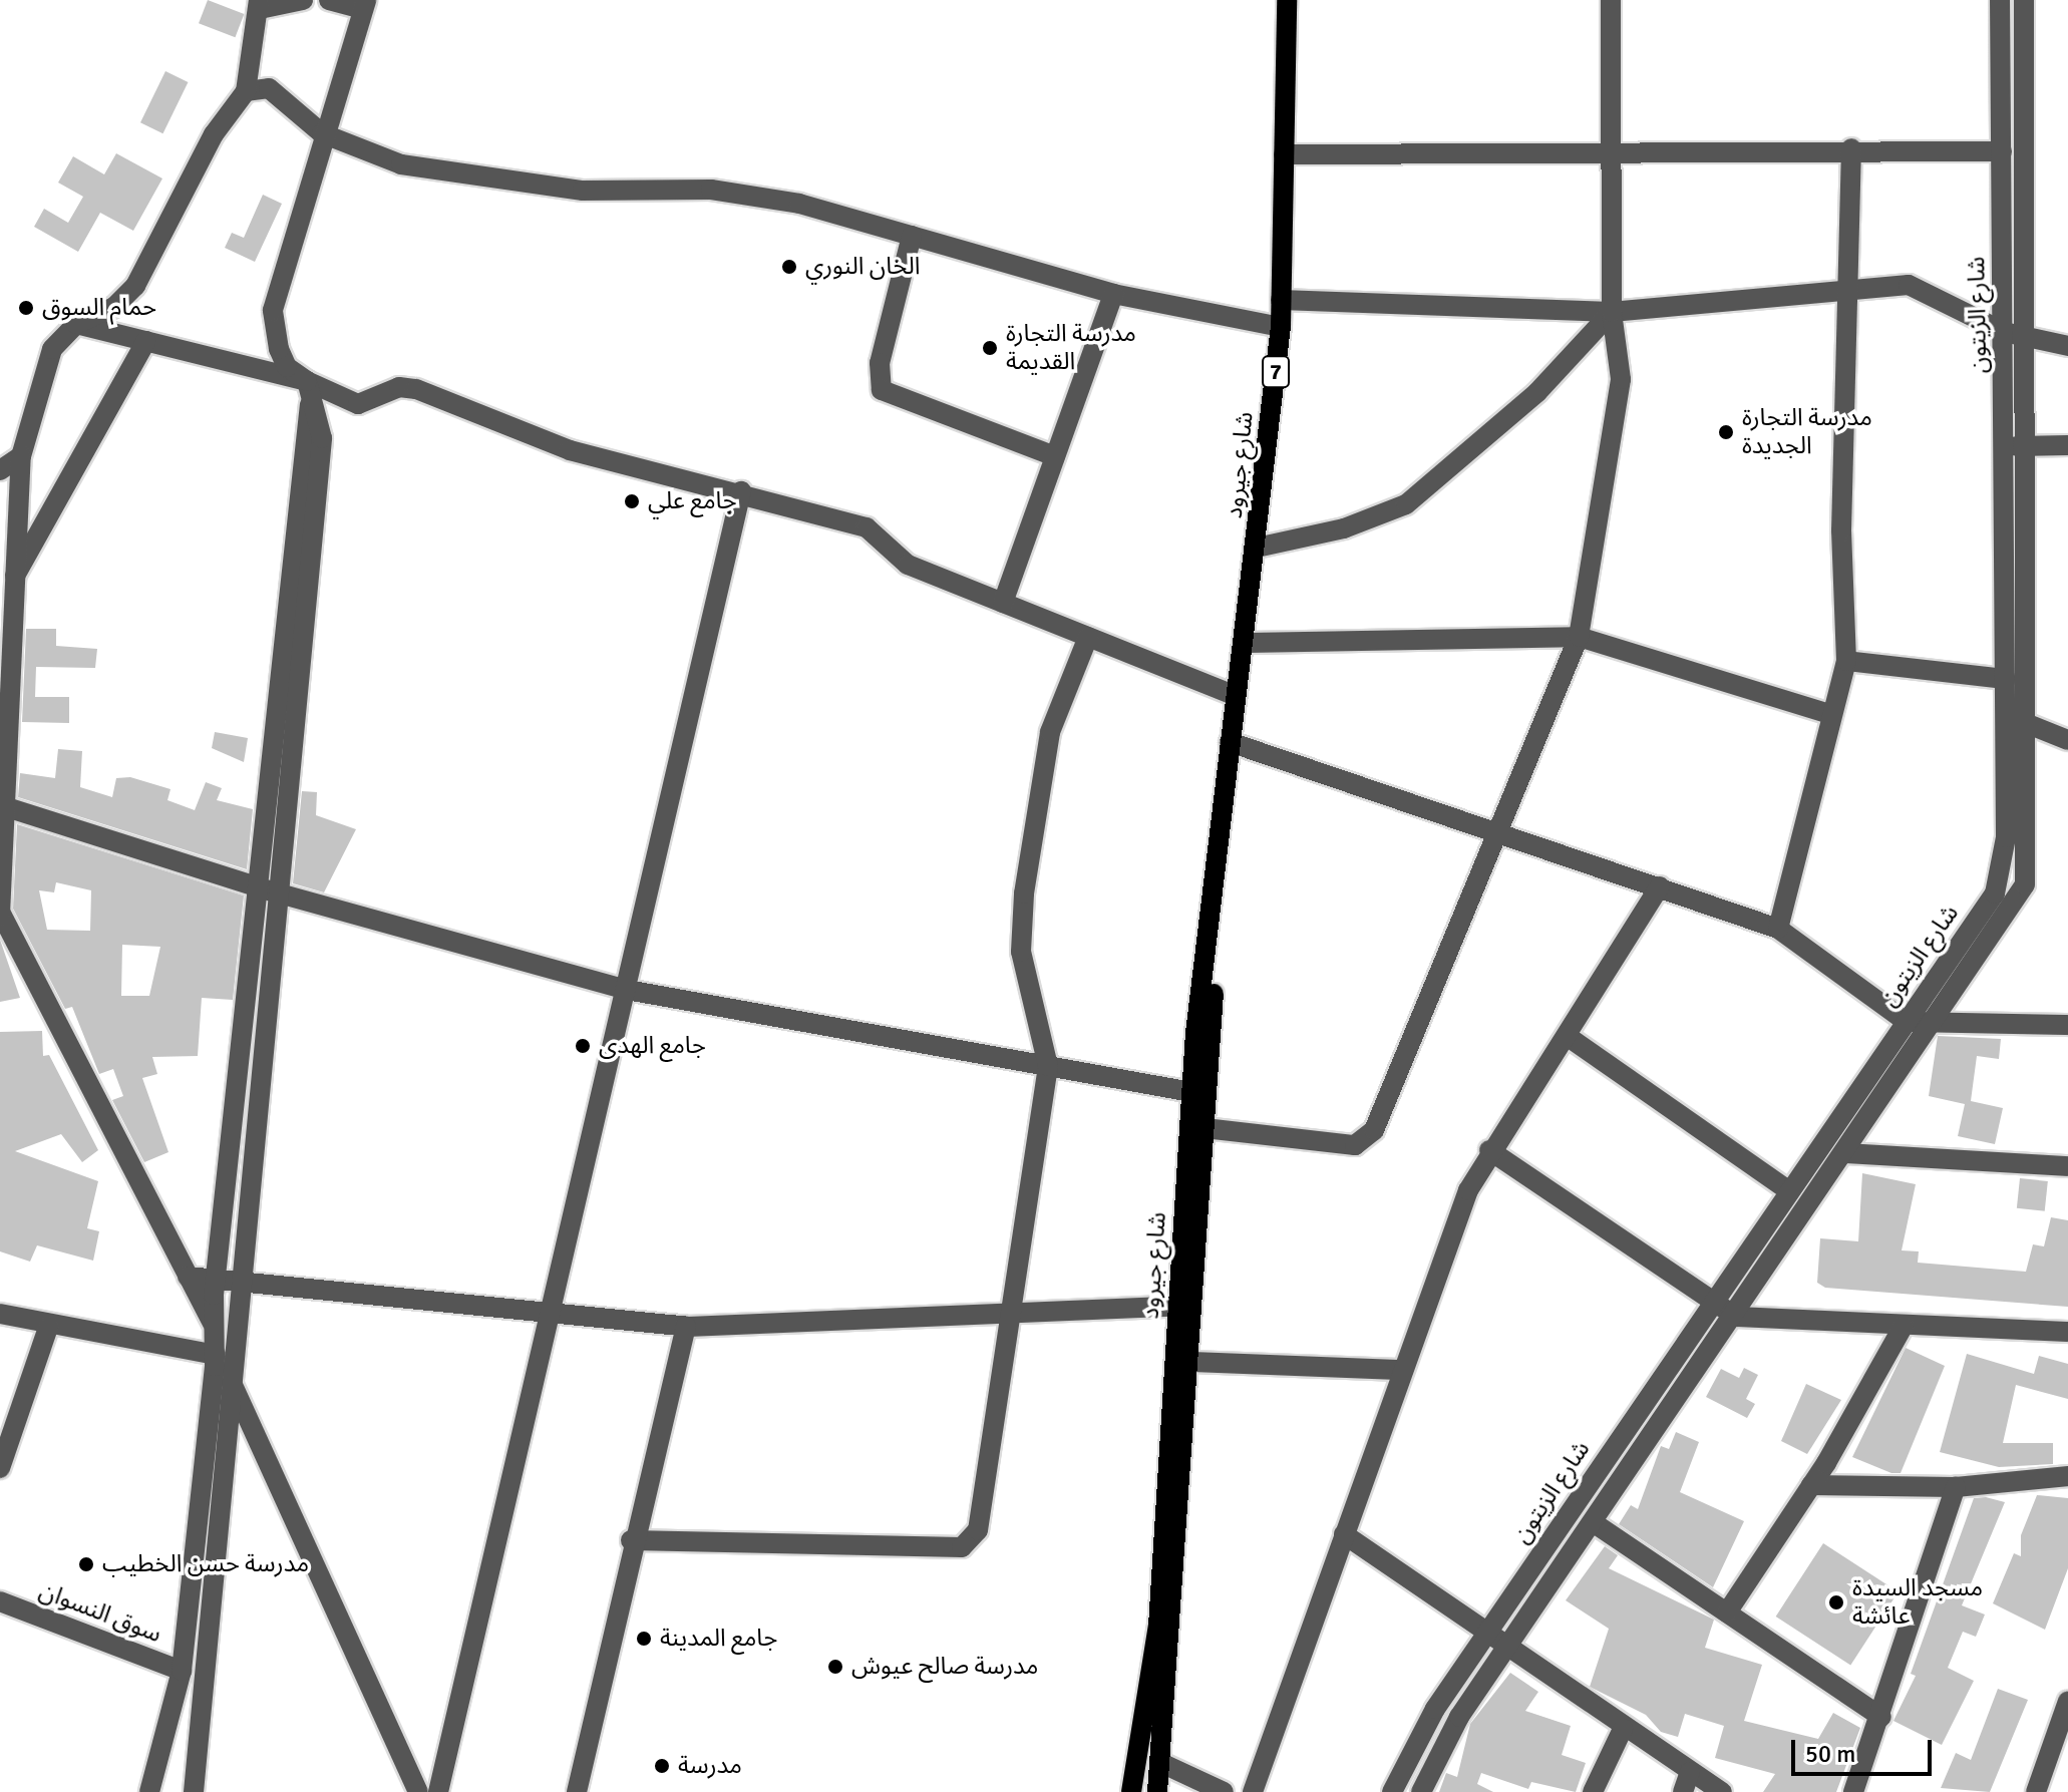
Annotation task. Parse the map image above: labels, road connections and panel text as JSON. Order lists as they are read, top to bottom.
{
  "streets": {
    "main road": ["7", "شارع جيرود"],
    "street": ["شارع الزيتون", "سوق النسوان"]
  },
  "places": [
    "الخان النوري",
    "حمام السوق",
    "مدرسة التجارة القديمة",
    "مدرسة التجارة الجديدة",
    "جامع علي",
    "جامع الهدى",
    "مدرسة حسن الخطيب",
    "مسجد السيدة عائشة",
    "جامع المدينة",
    "مدرسة صالح عيوش",
    "مدرسة"
  ],
  "scale_bar": "50 m"
}
